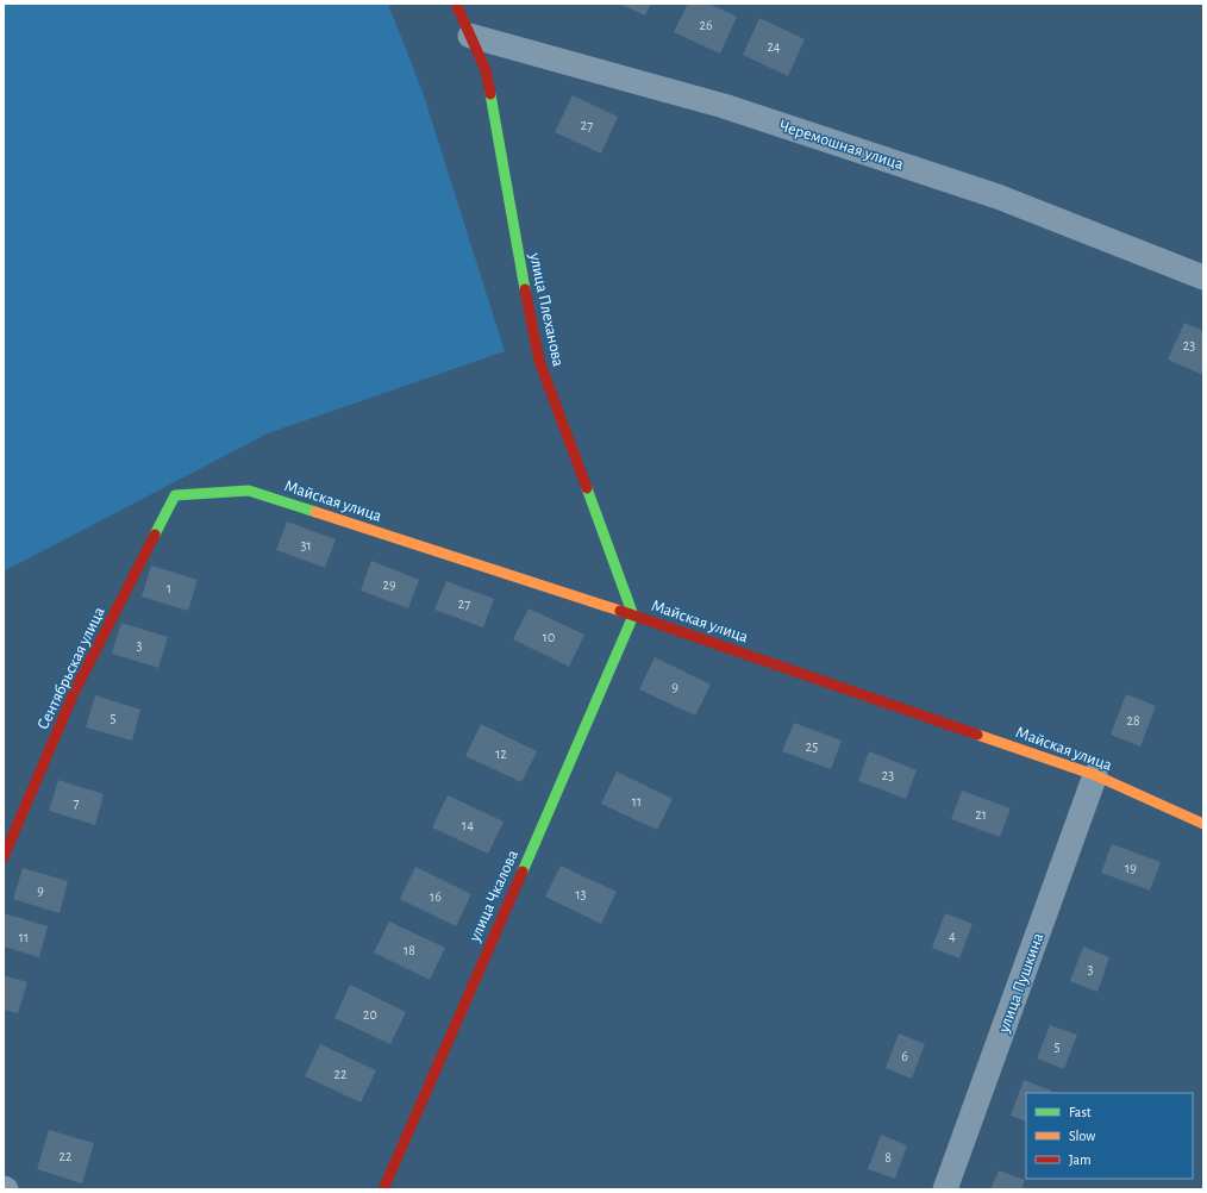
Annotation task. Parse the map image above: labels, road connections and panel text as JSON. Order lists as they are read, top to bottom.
{
  "streets": {
    "street": [
      "Черемошная улица",
      "улица Плеханова",
      "Майская улица",
      "Сентябрьская улица",
      "улица Чкалова",
      "улица Пушкина"
    ]
  },
  "crossings": [
    ["Черемошная улица", "улица Плеханова"],
    ["улица Плеханова", "Майская улица"],
    ["улица Плеханова", "улица Чкалова"],
    ["Майская улица", "Сентябрьская улица"],
    ["Майская улица", "улица Чкалова"],
    ["Майская улица", "улица Пушкина"]
  ],
  "house_numbers": [
    "26",
    "24",
    "27",
    "23",
    "31",
    "29",
    "1",
    "27",
    "10",
    "3",
    "9",
    "5",
    "28",
    "25",
    "12",
    "23",
    "11",
    "7",
    "21",
    "14",
    "19",
    "9",
    "13",
    "16",
    "4",
    "11",
    "18",
    "3",
    "20",
    "5",
    "6",
    "22",
    "22",
    "8"
  ],
  "legend": ["Fast", "Slow", "Jam"]
}
